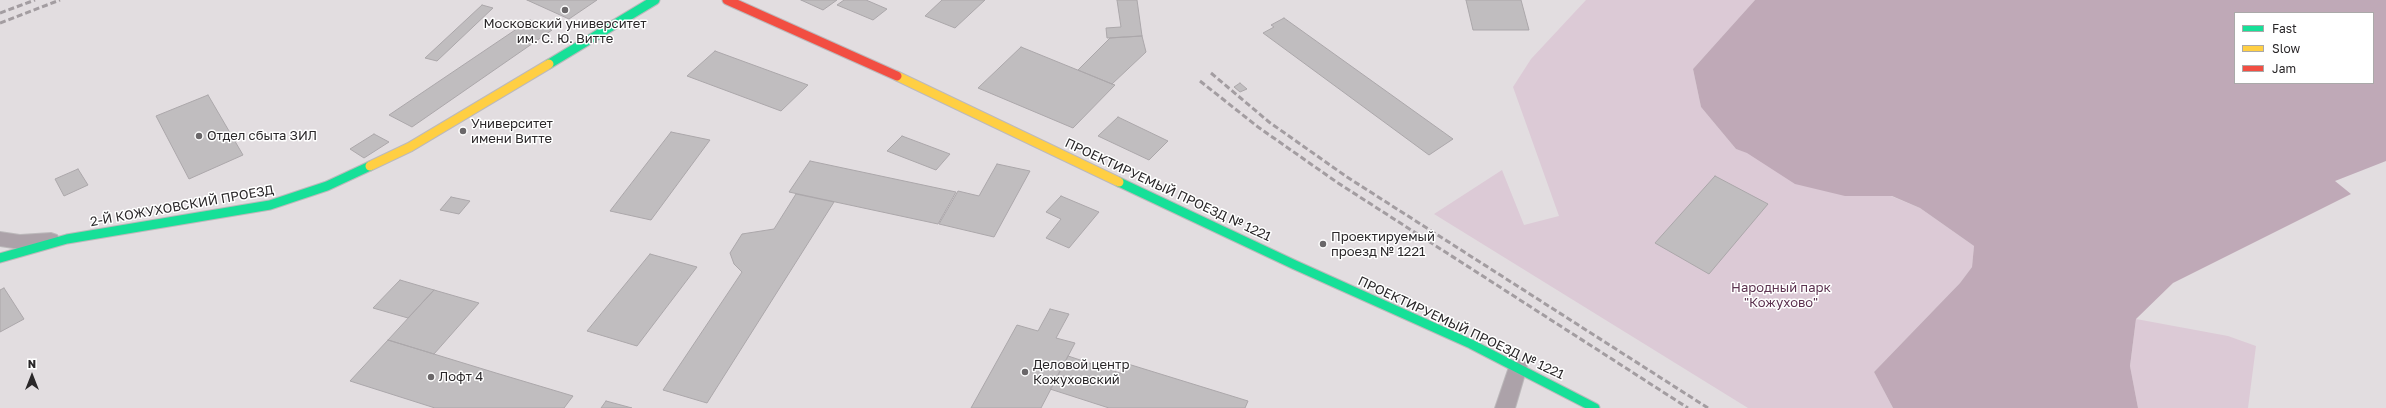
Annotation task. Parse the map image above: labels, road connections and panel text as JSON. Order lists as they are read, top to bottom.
{
  "streets": {
    "street": ["ПРОЕКТИРУЕМЫЙ ПРОЕЗД № 1221", "2-Й КОЖУХОВСКИЙ ПРОЕЗД"]
  },
  "parks": ["Народный парк \"Кожухово\""],
  "places": [
    "Московский университет им. С. Ю. Витте",
    "Университет имени Витте",
    "Отдел сбыта ЗИЛ",
    "Проектируемый проезд № 1221",
    "Деловой центр Кожуховский",
    "Лофт 4"
  ],
  "legend": ["Fast", "Slow", "Jam"],
  "north": "top"
}
